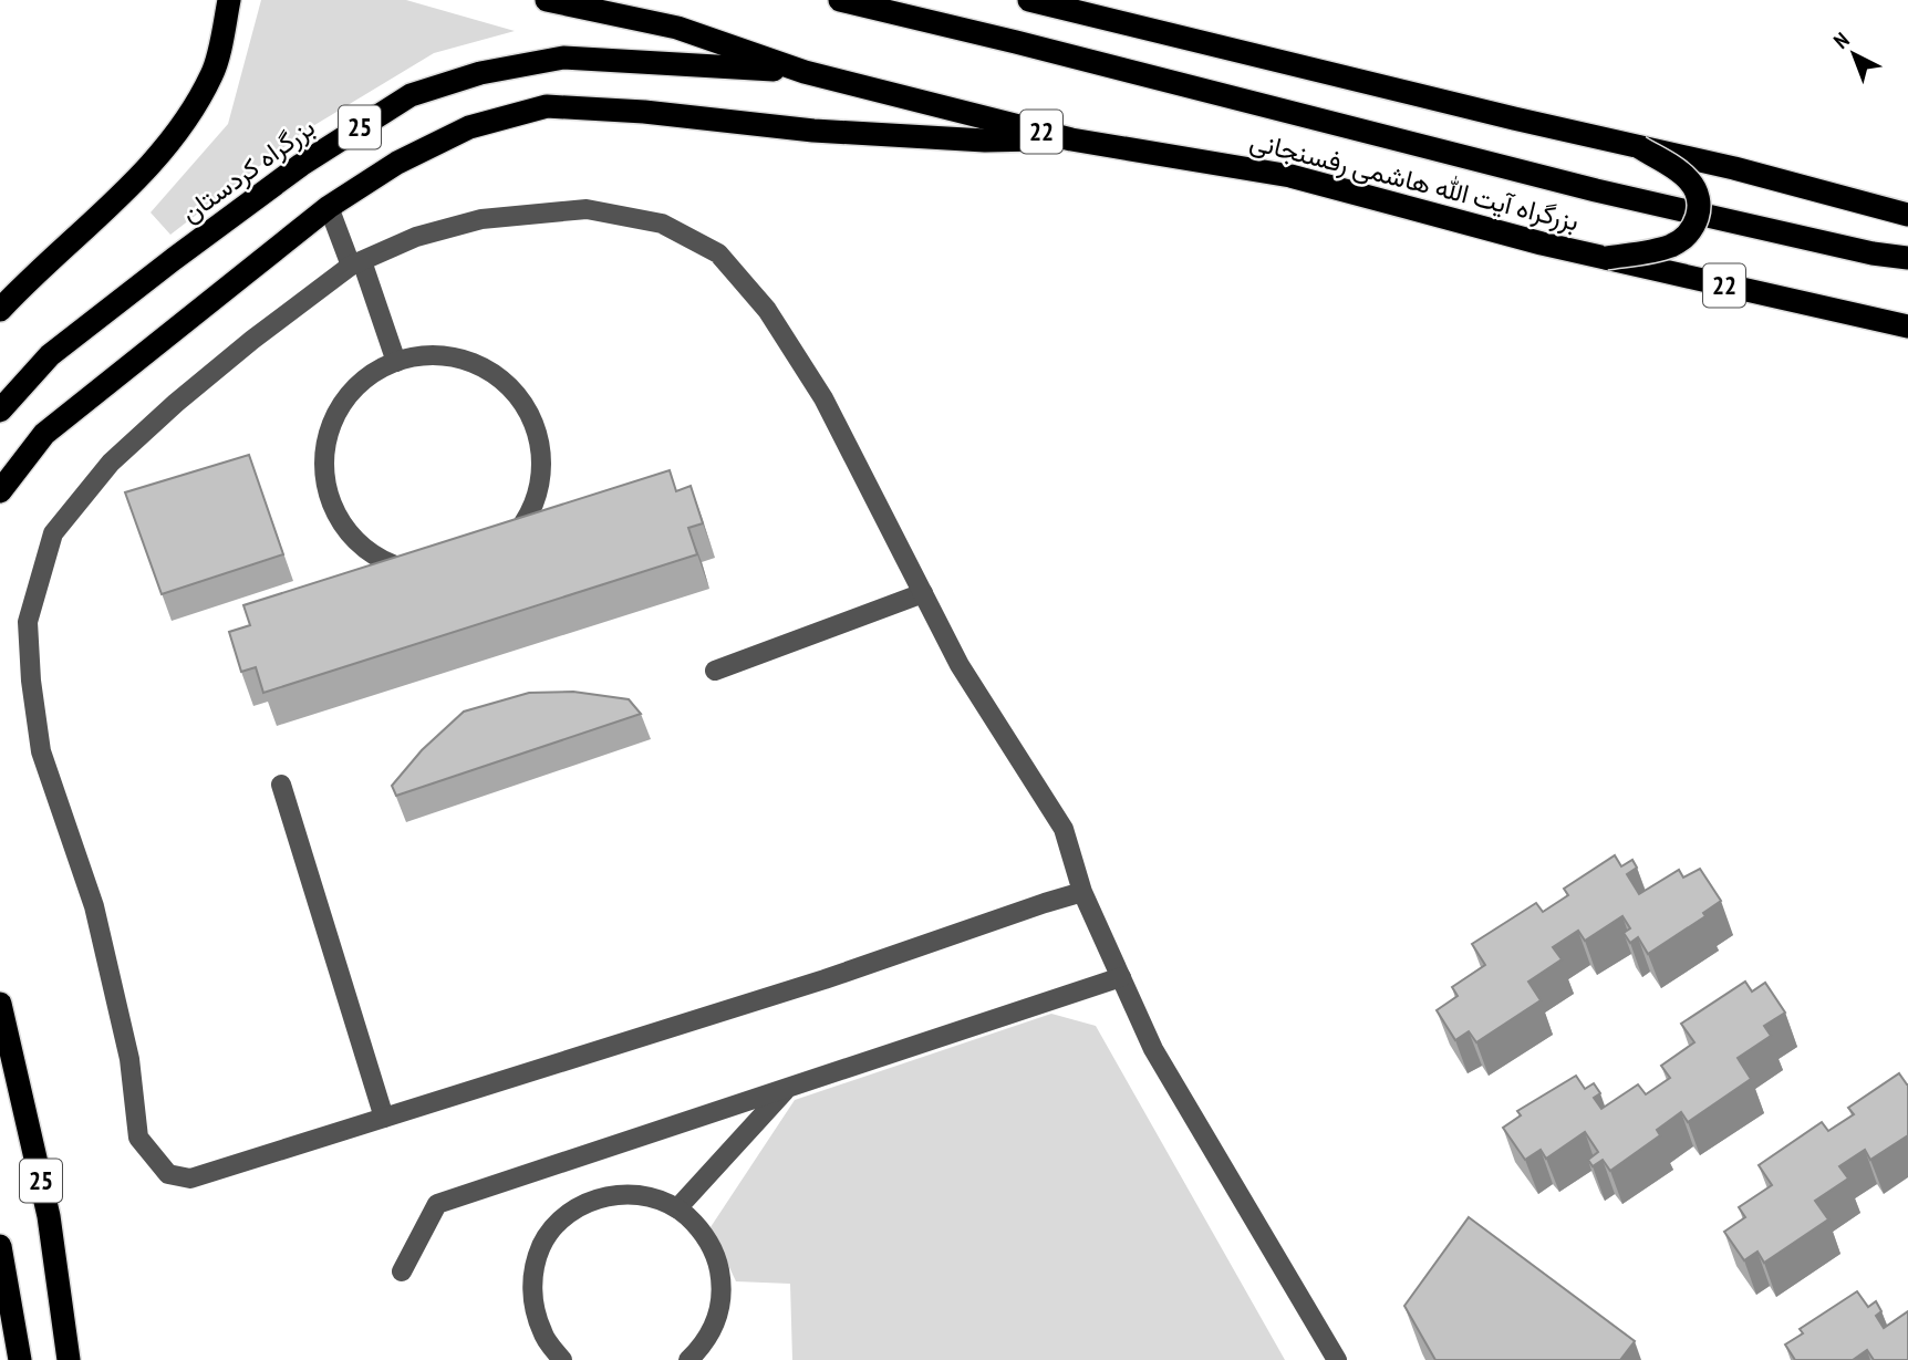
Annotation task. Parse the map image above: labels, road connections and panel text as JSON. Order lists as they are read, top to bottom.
{
  "streets": {
    "highway": [
      "25",
      "22",
      "بزرگراه کردستان",
      "بزرگراه آیت الله هاشمی رفسنجانی"
    ]
  },
  "crossings": [
    ["بزرگراه کردستان", "بزرگراه آیت الله هاشمی رفسنجانی"]
  ],
  "north": "top left"
}
